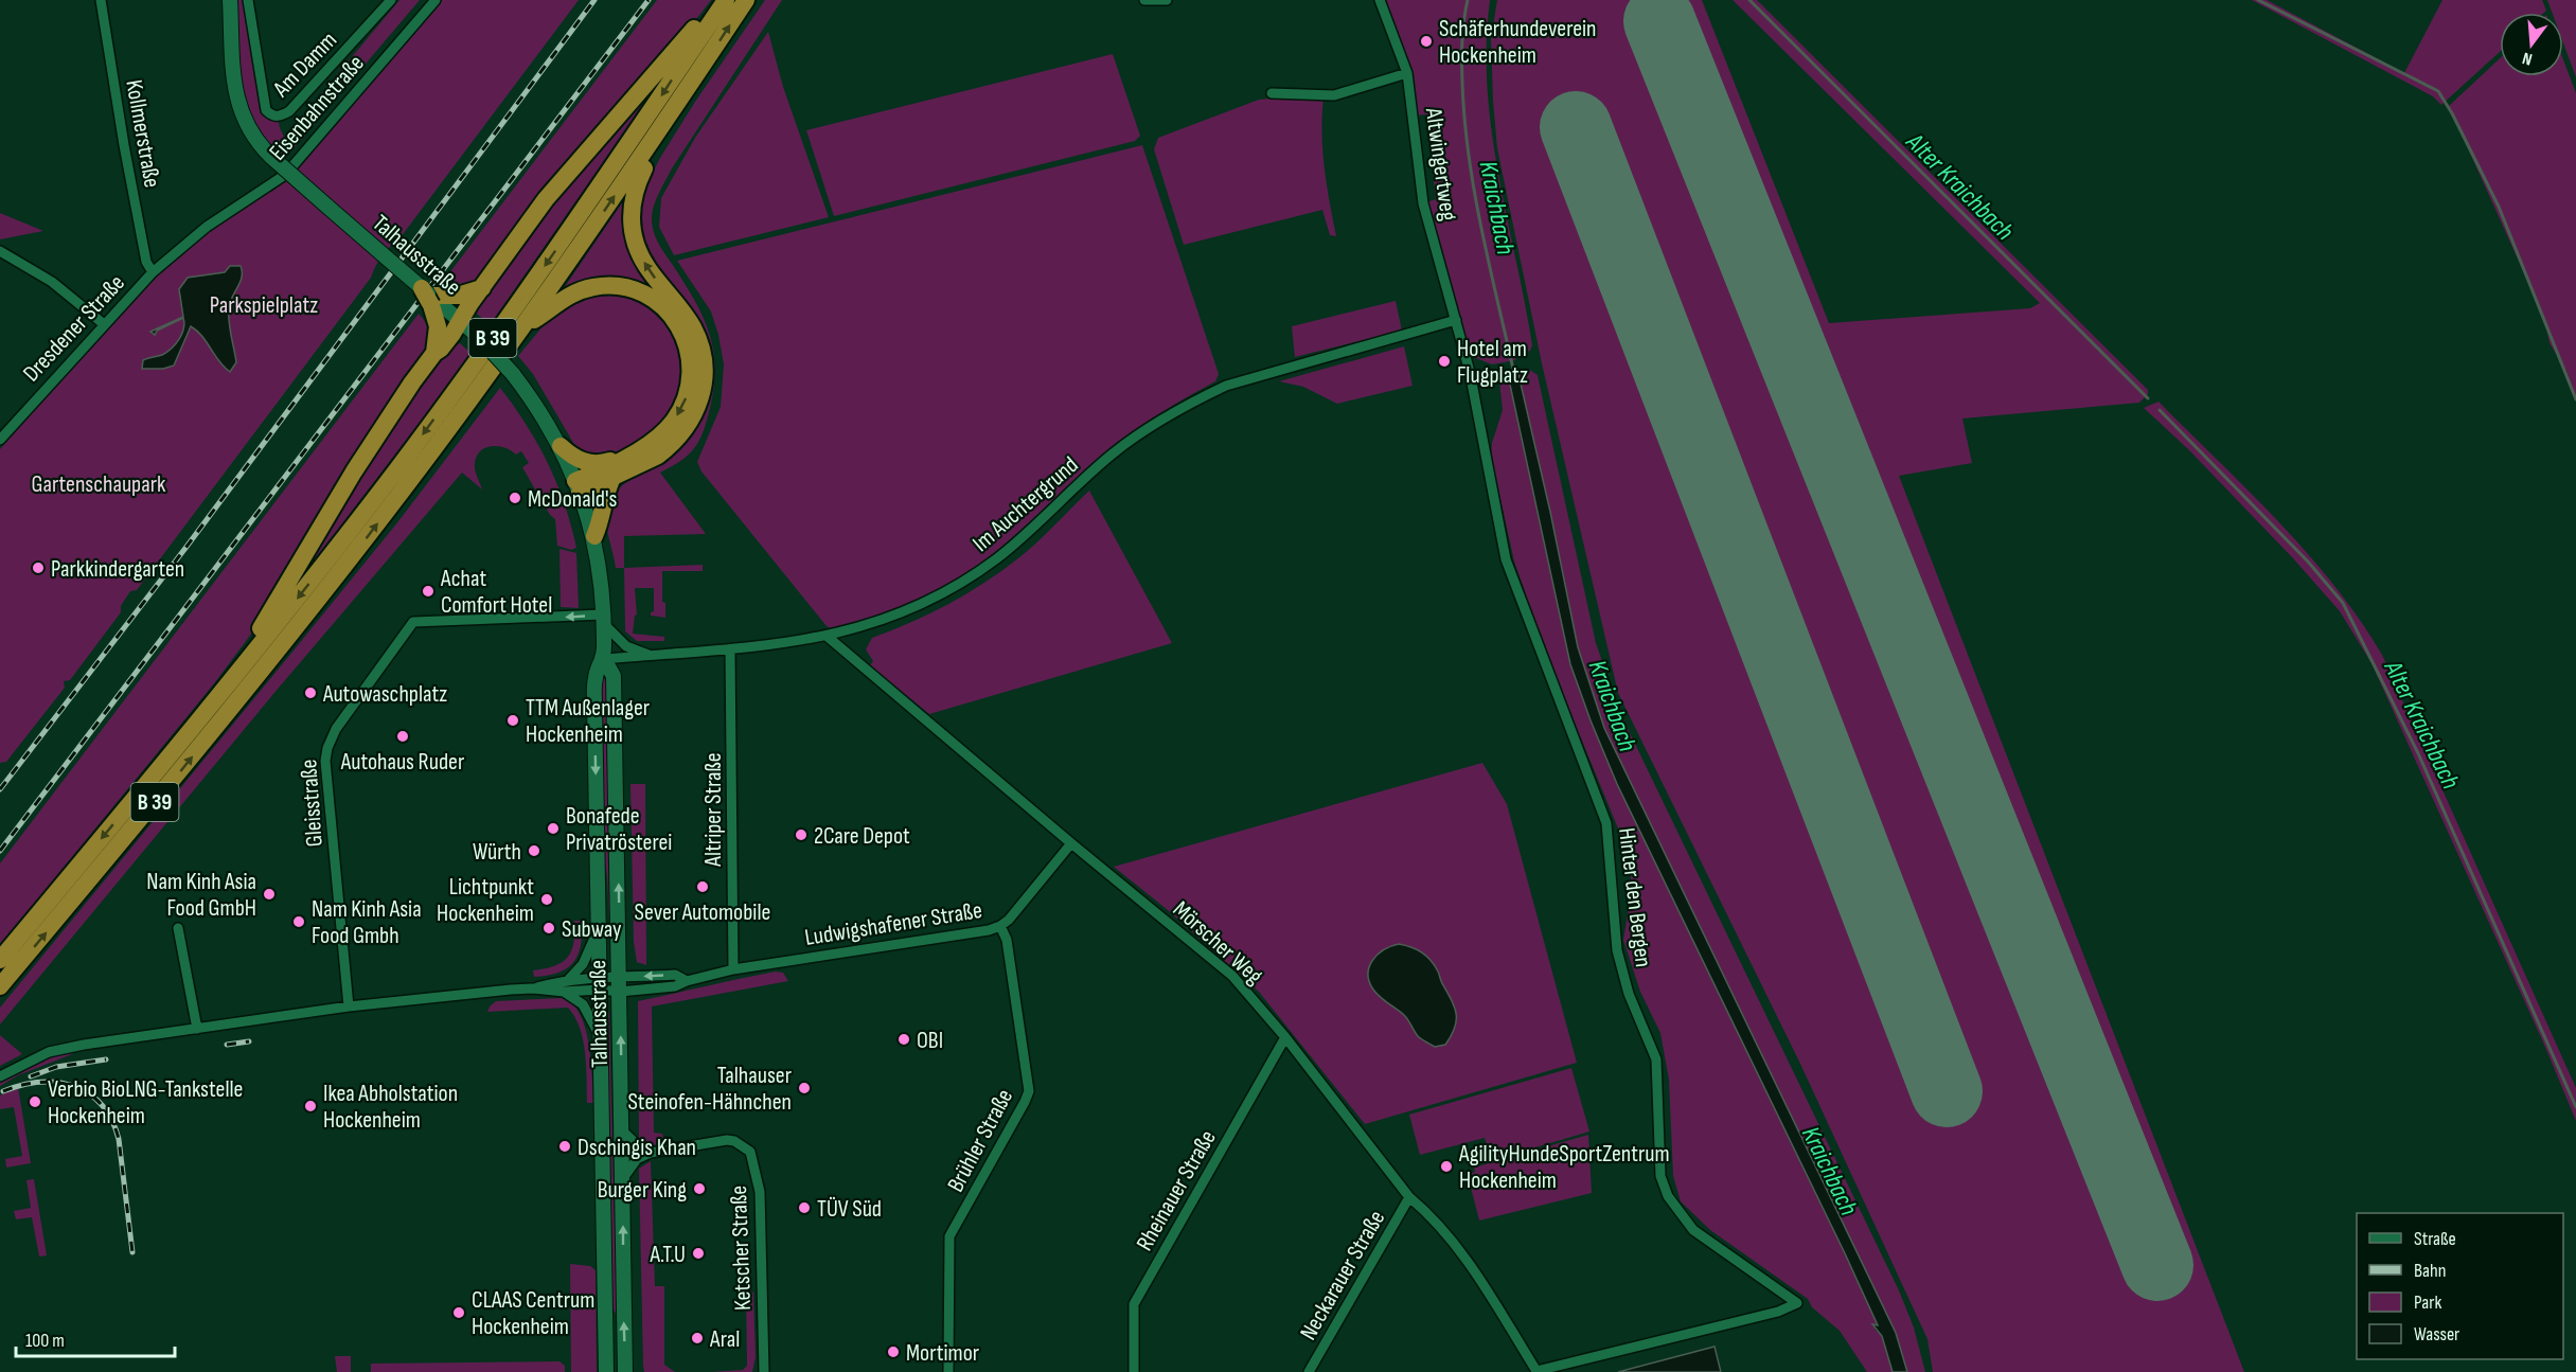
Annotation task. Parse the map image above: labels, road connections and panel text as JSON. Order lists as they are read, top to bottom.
{
  "streets": {
    "highway": ["B 39"],
    "main road": ["Talhausstraße"],
    "street": [
      "Am Damm",
      "Eisenbahnstraße",
      "Kollmerstraße",
      "Altwingertweg",
      "Dresdener Straße",
      "Im Auchtergrund",
      "Gleisstraße",
      "Altriper Straße",
      "Hinter den Bergen",
      "Ludwigshafener Straße",
      "Mörscher Weg",
      "Brühler Straße",
      "Rheinauer Straße",
      "Ketscher Straße",
      "Neckarauer Straße"
    ]
  },
  "crossings": [
    ["Eisenbahnstraße", "Kollmerstraße"],
    ["Eisenbahnstraße", "Dresdener Straße"],
    ["Kollmerstraße", "Dresdener Straße"],
    ["Altwingertweg", "Im Auchtergrund"],
    ["Altwingertweg", "Hinter den Bergen"],
    ["Talhausstraße", "B 39"],
    ["Talhausstraße", "Im Auchtergrund"],
    ["Talhausstraße", "Gleisstraße"],
    ["Talhausstraße", "Ludwigshafener Straße"],
    ["Im Auchtergrund", "Altriper Straße"],
    ["Im Auchtergrund", "Mörscher Weg"],
    ["Altriper Straße", "Ludwigshafener Straße"],
    ["Hinter den Bergen", "Mörscher Weg"],
    ["Ludwigshafener Straße", "Mörscher Weg"],
    ["Ludwigshafener Straße", "Brühler Straße"],
    ["Mörscher Weg", "Rheinauer Straße"],
    ["Mörscher Weg", "Neckarauer Straße"]
  ],
  "water": ["Alter Kraichbach", "Kraichbach"],
  "parks": ["Parkspielplatz", "Gartenschaupark"],
  "places": [
    "Schäferhundeverein Hockenheim",
    "Hotel am Flugplatz",
    "McDonald's",
    "Parkkindergarten",
    "Achat Comfort Hotel",
    "Autowaschplatz",
    "TTM Außenlager Hockenheim",
    "Autohaus Ruder",
    "Bonafede Privatrösterei",
    "2Care Depot",
    "Würth",
    "Sever Automobile",
    "Nam Kinh Asia Food GmbH",
    "Lichtpunkt Hockenheim",
    "Nam Kinh Asia Food Gmbh",
    "Subway",
    "OBI",
    "Talhauser Steinofen-Hähnchen",
    "Verbio BioLNG-Tankstelle Hockenheim",
    "Ikea Abholstation Hockenheim",
    "Dschingis Khan",
    "AgilityHundeSportZentrum Hockenheim",
    "Burger King",
    "TÜV Süd",
    "A.T.U",
    "CLAAS Centrum Hockenheim",
    "Aral",
    "Mortimor"
  ],
  "legend": [
    "Straße",
    "Bahn",
    "Park",
    "Wasser"
  ],
  "scale_bar": "100 m",
  "north": "bottom"
}
